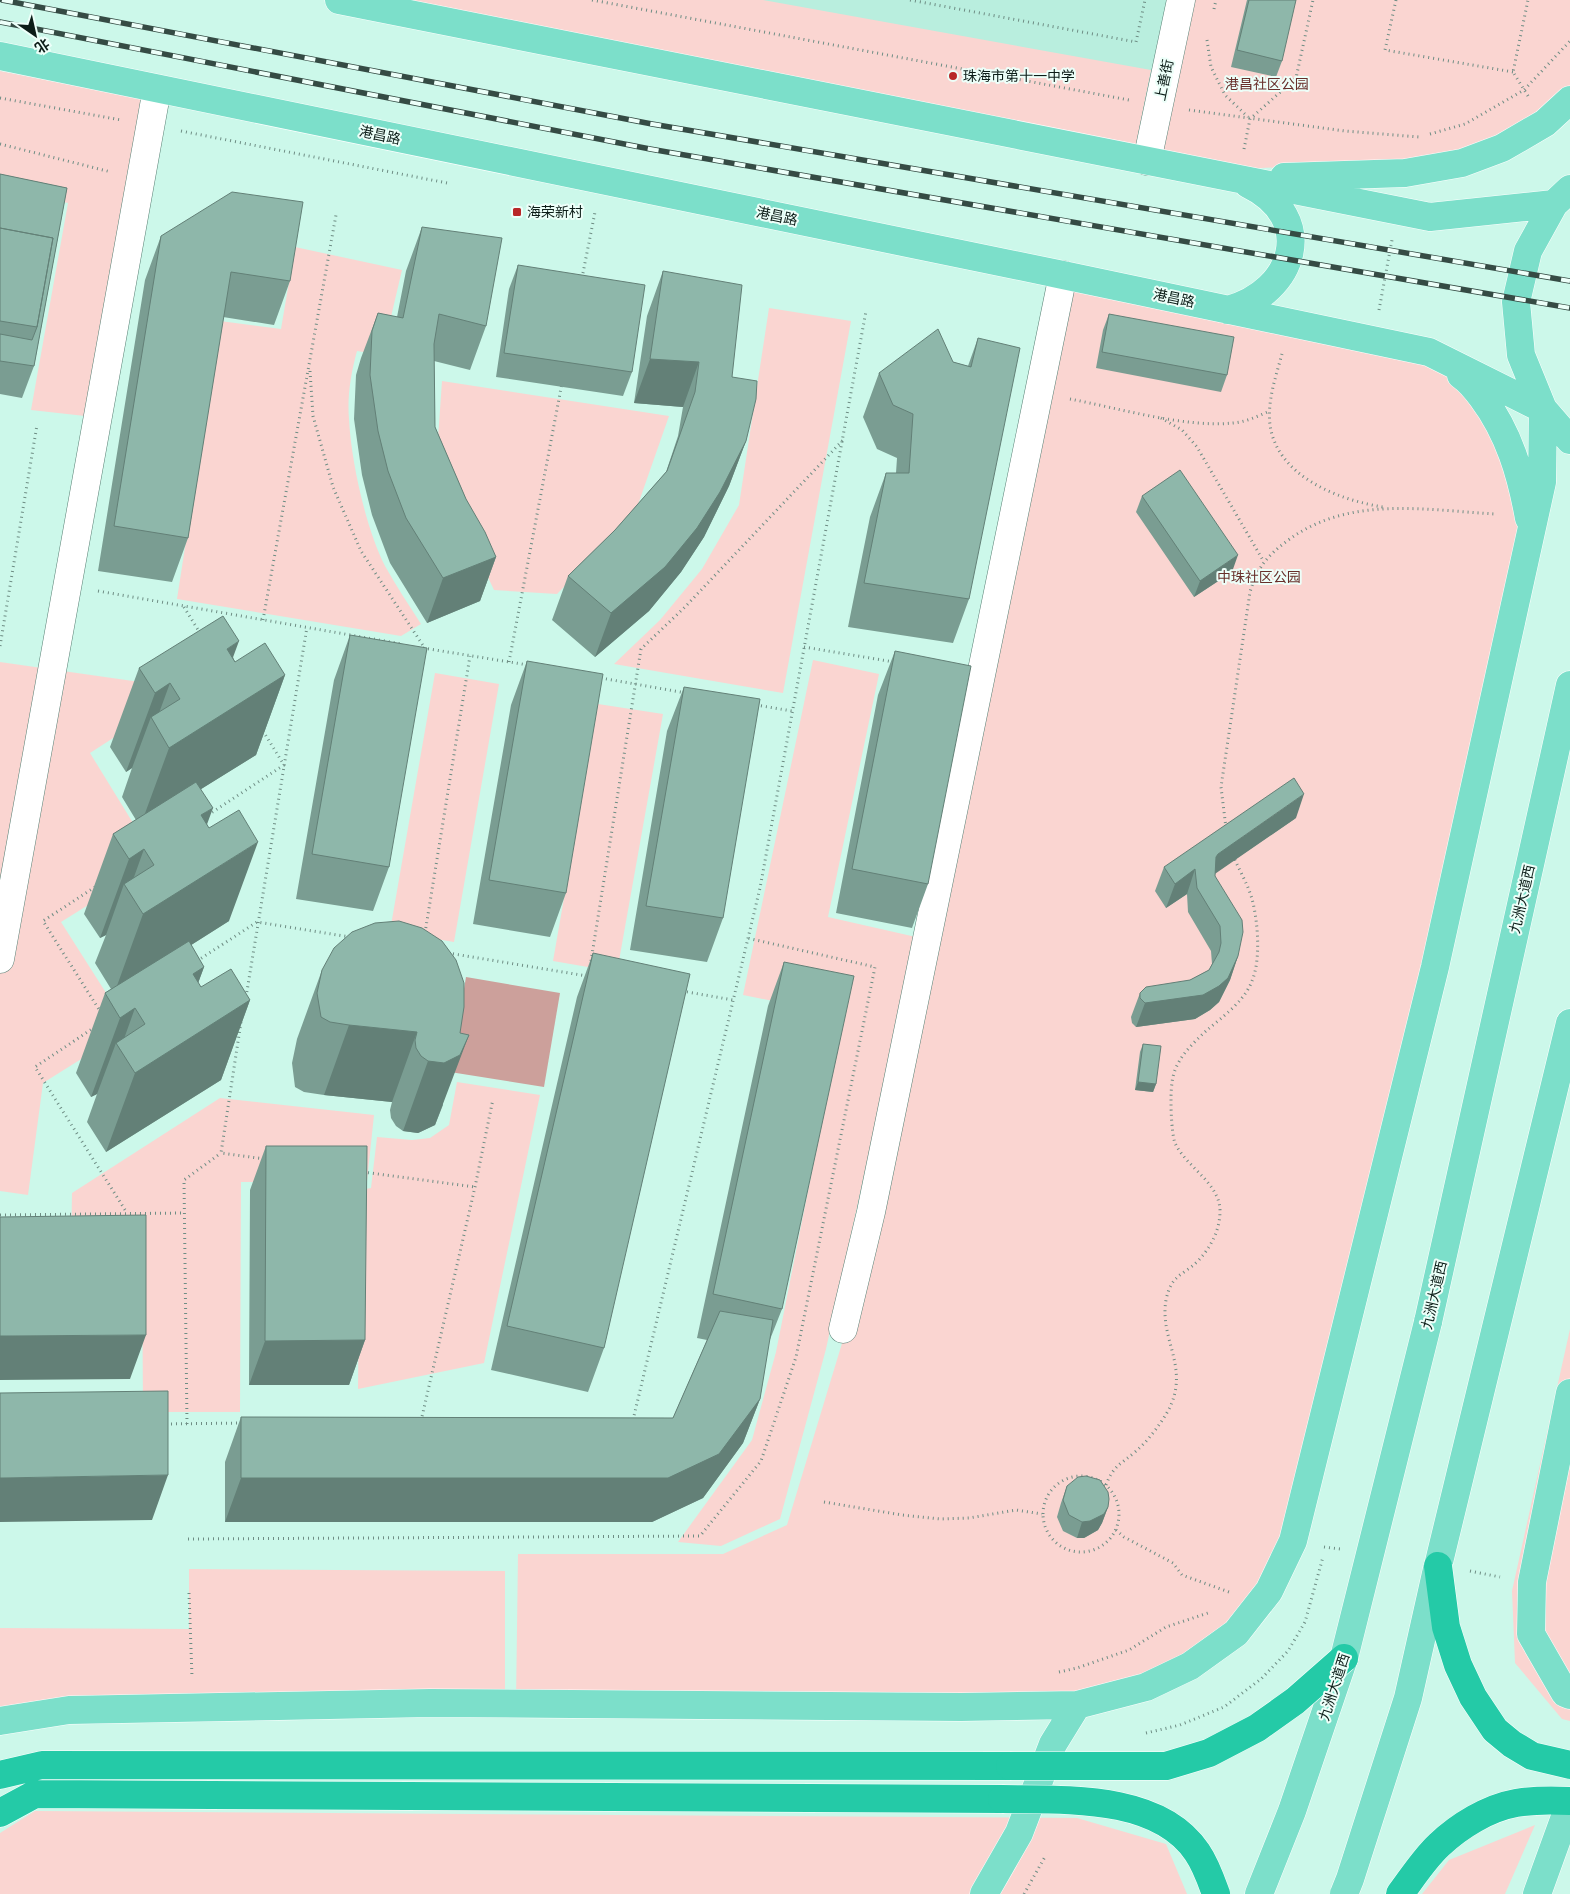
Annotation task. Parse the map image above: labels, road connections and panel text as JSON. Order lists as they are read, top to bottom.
{
  "streets": {
    "main road": ["港昌路", "九洲大道西"],
    "street": ["上善街"]
  },
  "parks": ["港昌社区公园", "中珠社区公园"],
  "places": {
    "other": ["珠海市第十一中学"],
    "transit": ["海荣新村"]
  },
  "north": "bottom right"
}
